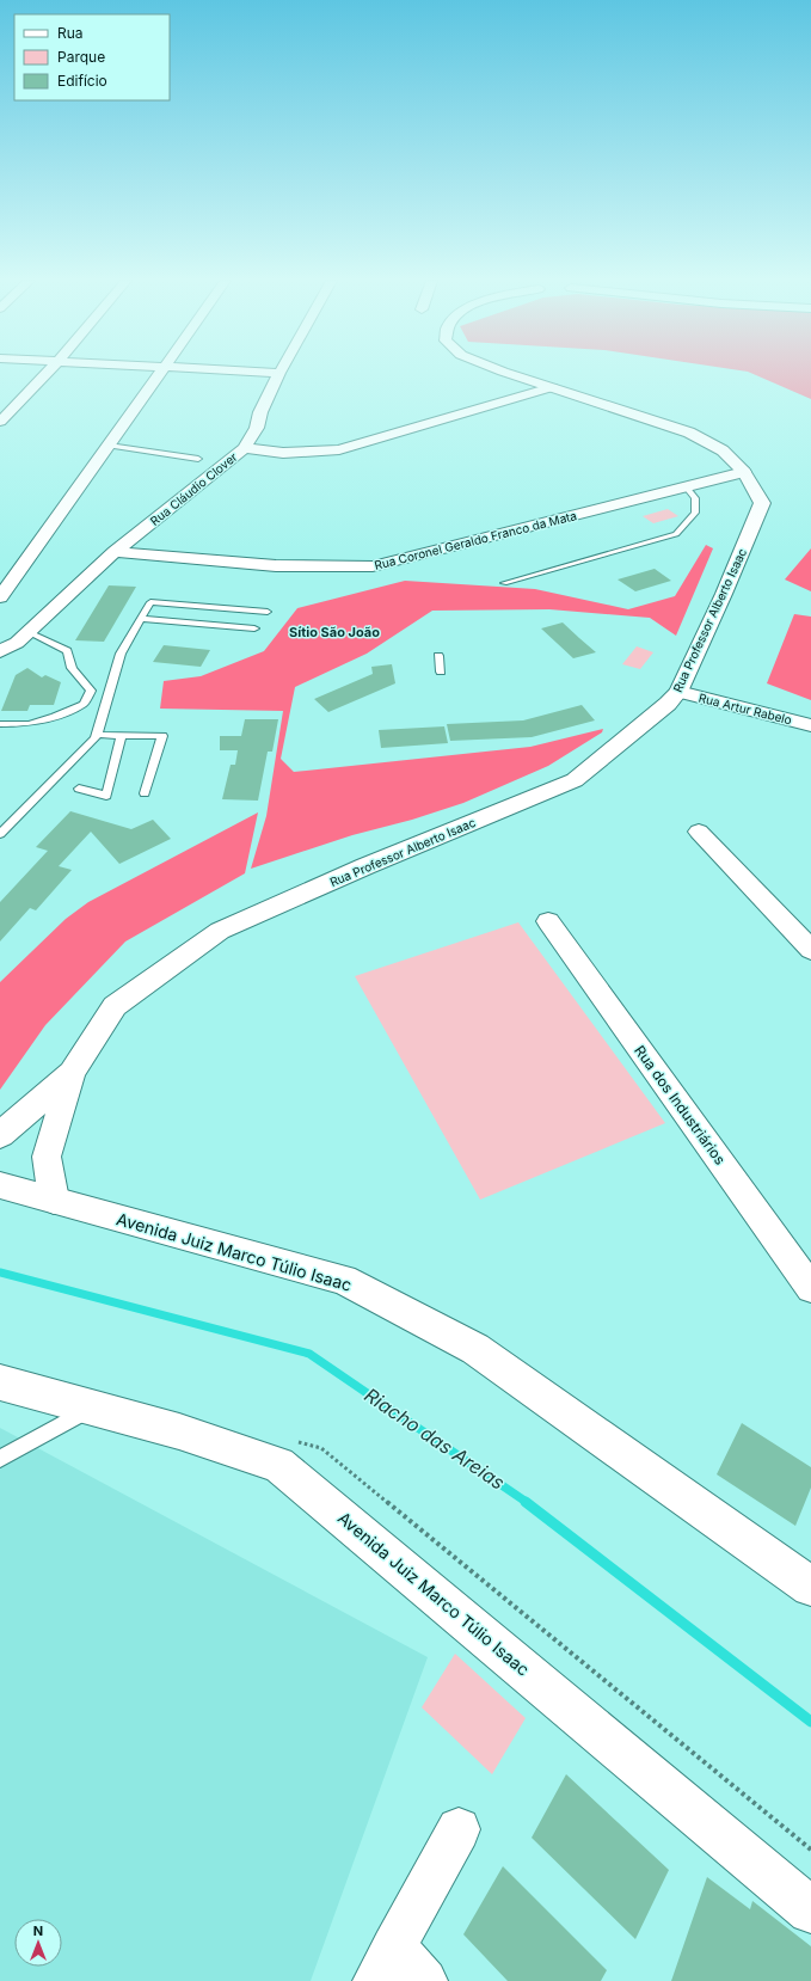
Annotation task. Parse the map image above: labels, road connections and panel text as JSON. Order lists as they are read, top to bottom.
{
  "streets": {
    "main road": ["Rua Professor Alberto Isaac", "Avenida Juiz Marco Túlio Isaac"],
    "street": [
      "Rua Cláudio Clover",
      "Rua Coronel Geraldo Franco da Mata",
      "Rua Artur Rabelo",
      "Rua dos Industriários"
    ]
  },
  "crossings": [
    ["Rua Cláudio Clover", "Rua Coronel Geraldo Franco da Mata"],
    ["Rua Coronel Geraldo Franco da Mata", "Rua Professor Alberto Isaac"],
    ["Rua Professor Alberto Isaac", "Rua Artur Rabelo"]
  ],
  "districts": ["Sítio São João"],
  "water": ["Riacho das Areias"],
  "legend": ["Rua", "Parque", "Edifício"],
  "north": "top"
}
